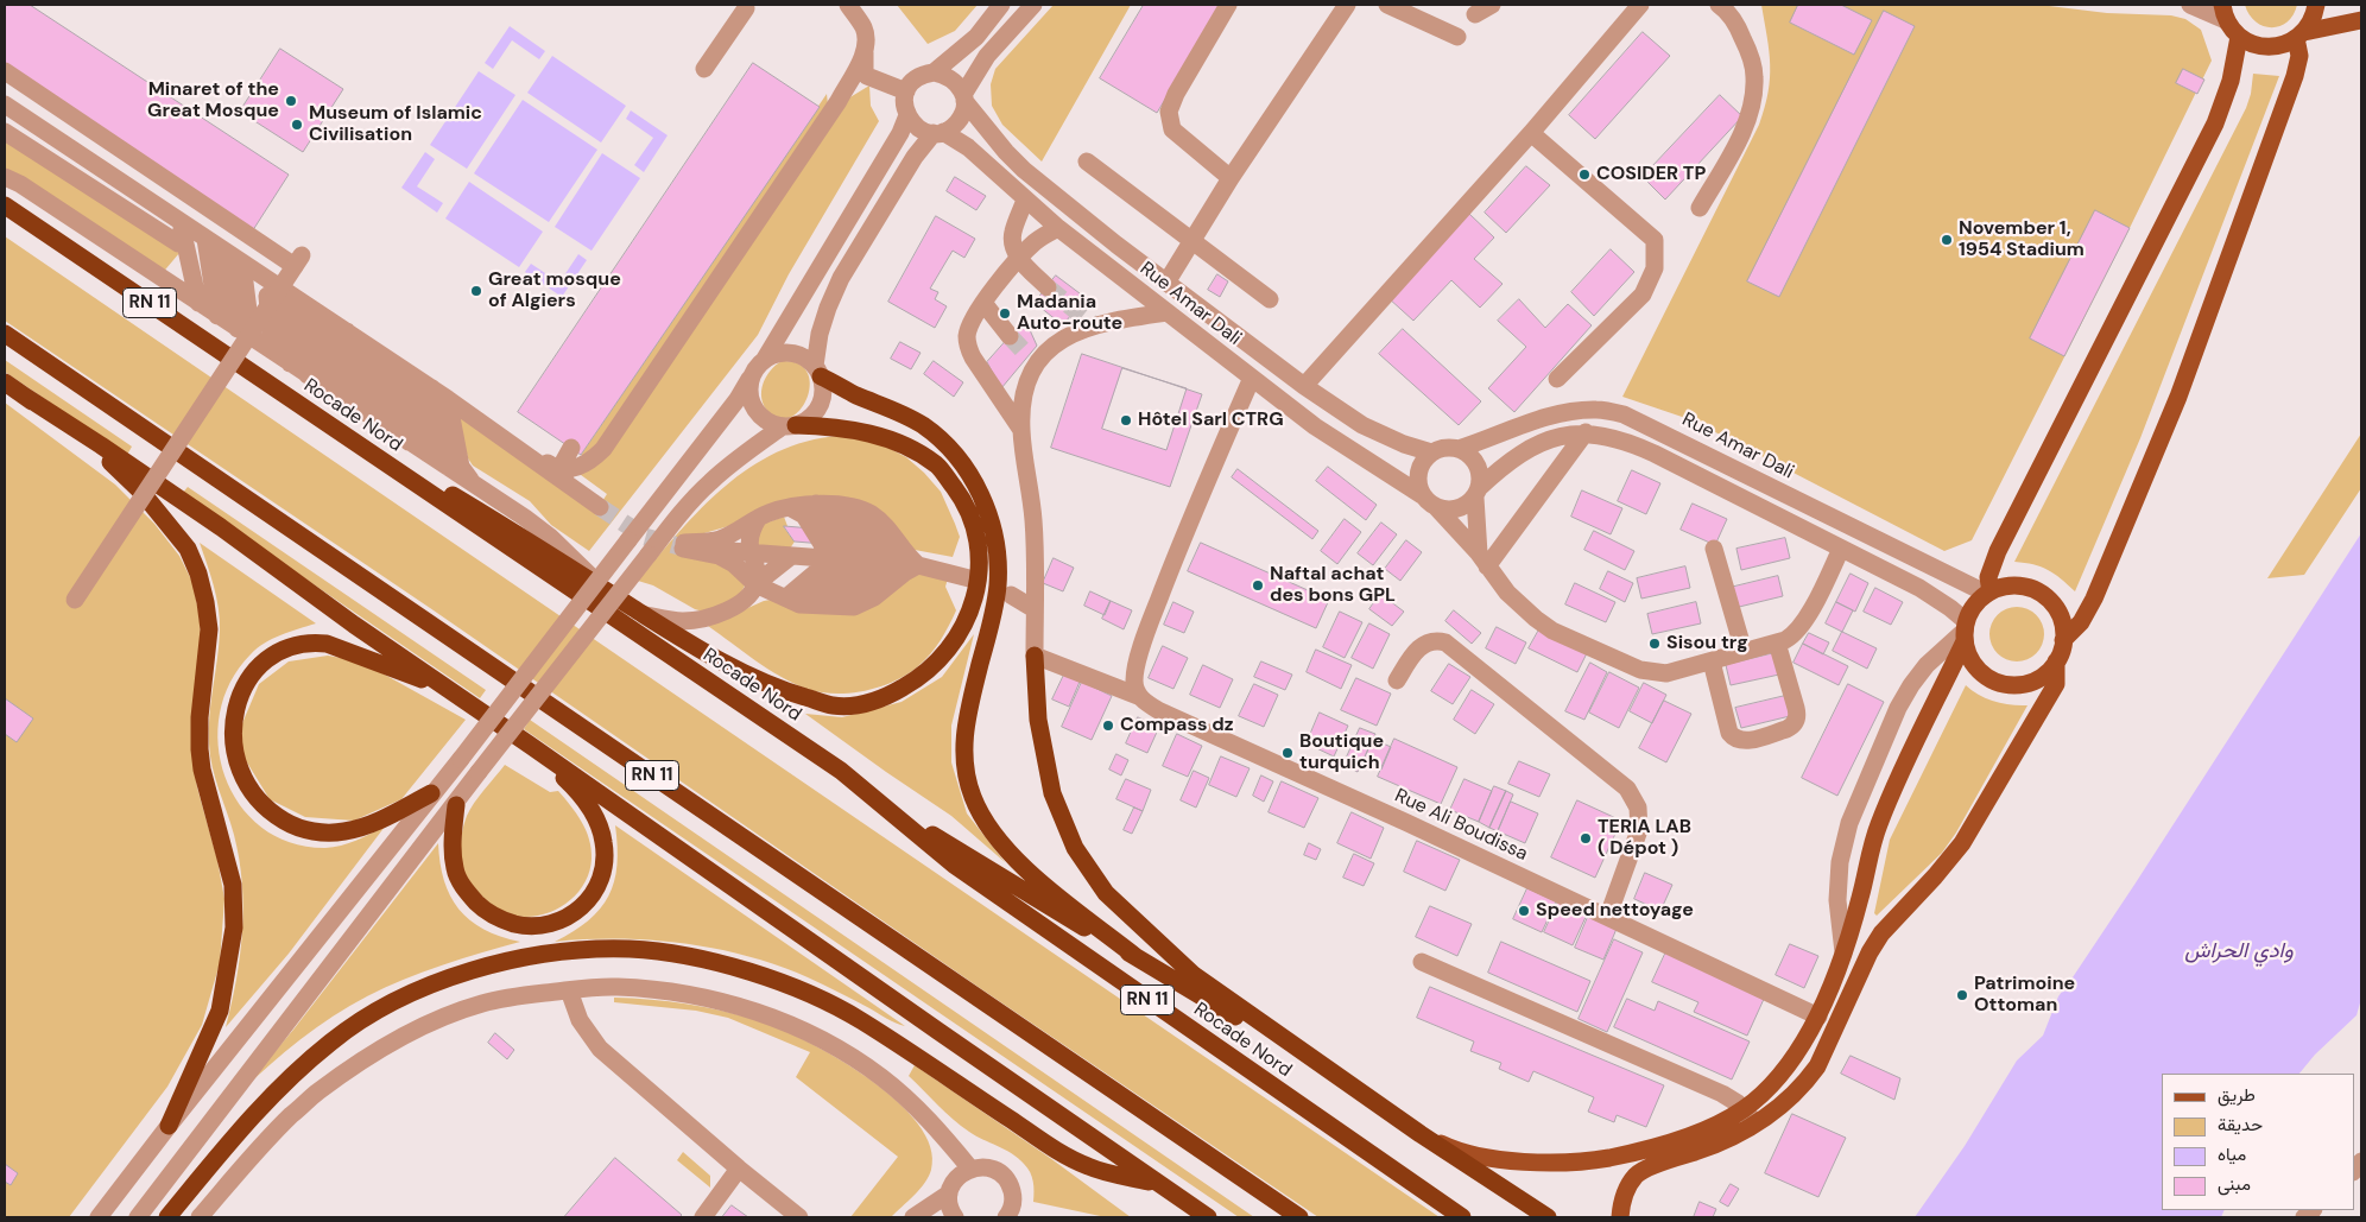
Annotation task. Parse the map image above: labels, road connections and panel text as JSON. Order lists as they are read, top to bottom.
{
  "streets": {
    "highway": ["RN 11", "Rocade Nord"],
    "street": ["Rue Amar Dali", "Rue Ali Boudissa"]
  },
  "crossings": [
    ["RN 11", "Rocade Nord"]
  ],
  "water": ["وادي الحراش"],
  "places": [
    "Minaret of the Great Mosque",
    "Museum of Islamic Civilisation",
    "COSIDER TP",
    "November 1, 1954 Stadium",
    "Great mosque of Algiers",
    "Madania Auto-route",
    "Hôtel Sarl CTRG",
    "Naftal achat des bons GPL",
    "Sisou trg",
    "Compass dz",
    "Boutique turquich",
    "TERIA LAB ( Dépot )",
    "Speed nettoyage",
    "Patrimoine Ottoman"
  ],
  "legend": [
    "طريق",
    "حديقة",
    "مياه",
    "مبنى"
  ]
}
